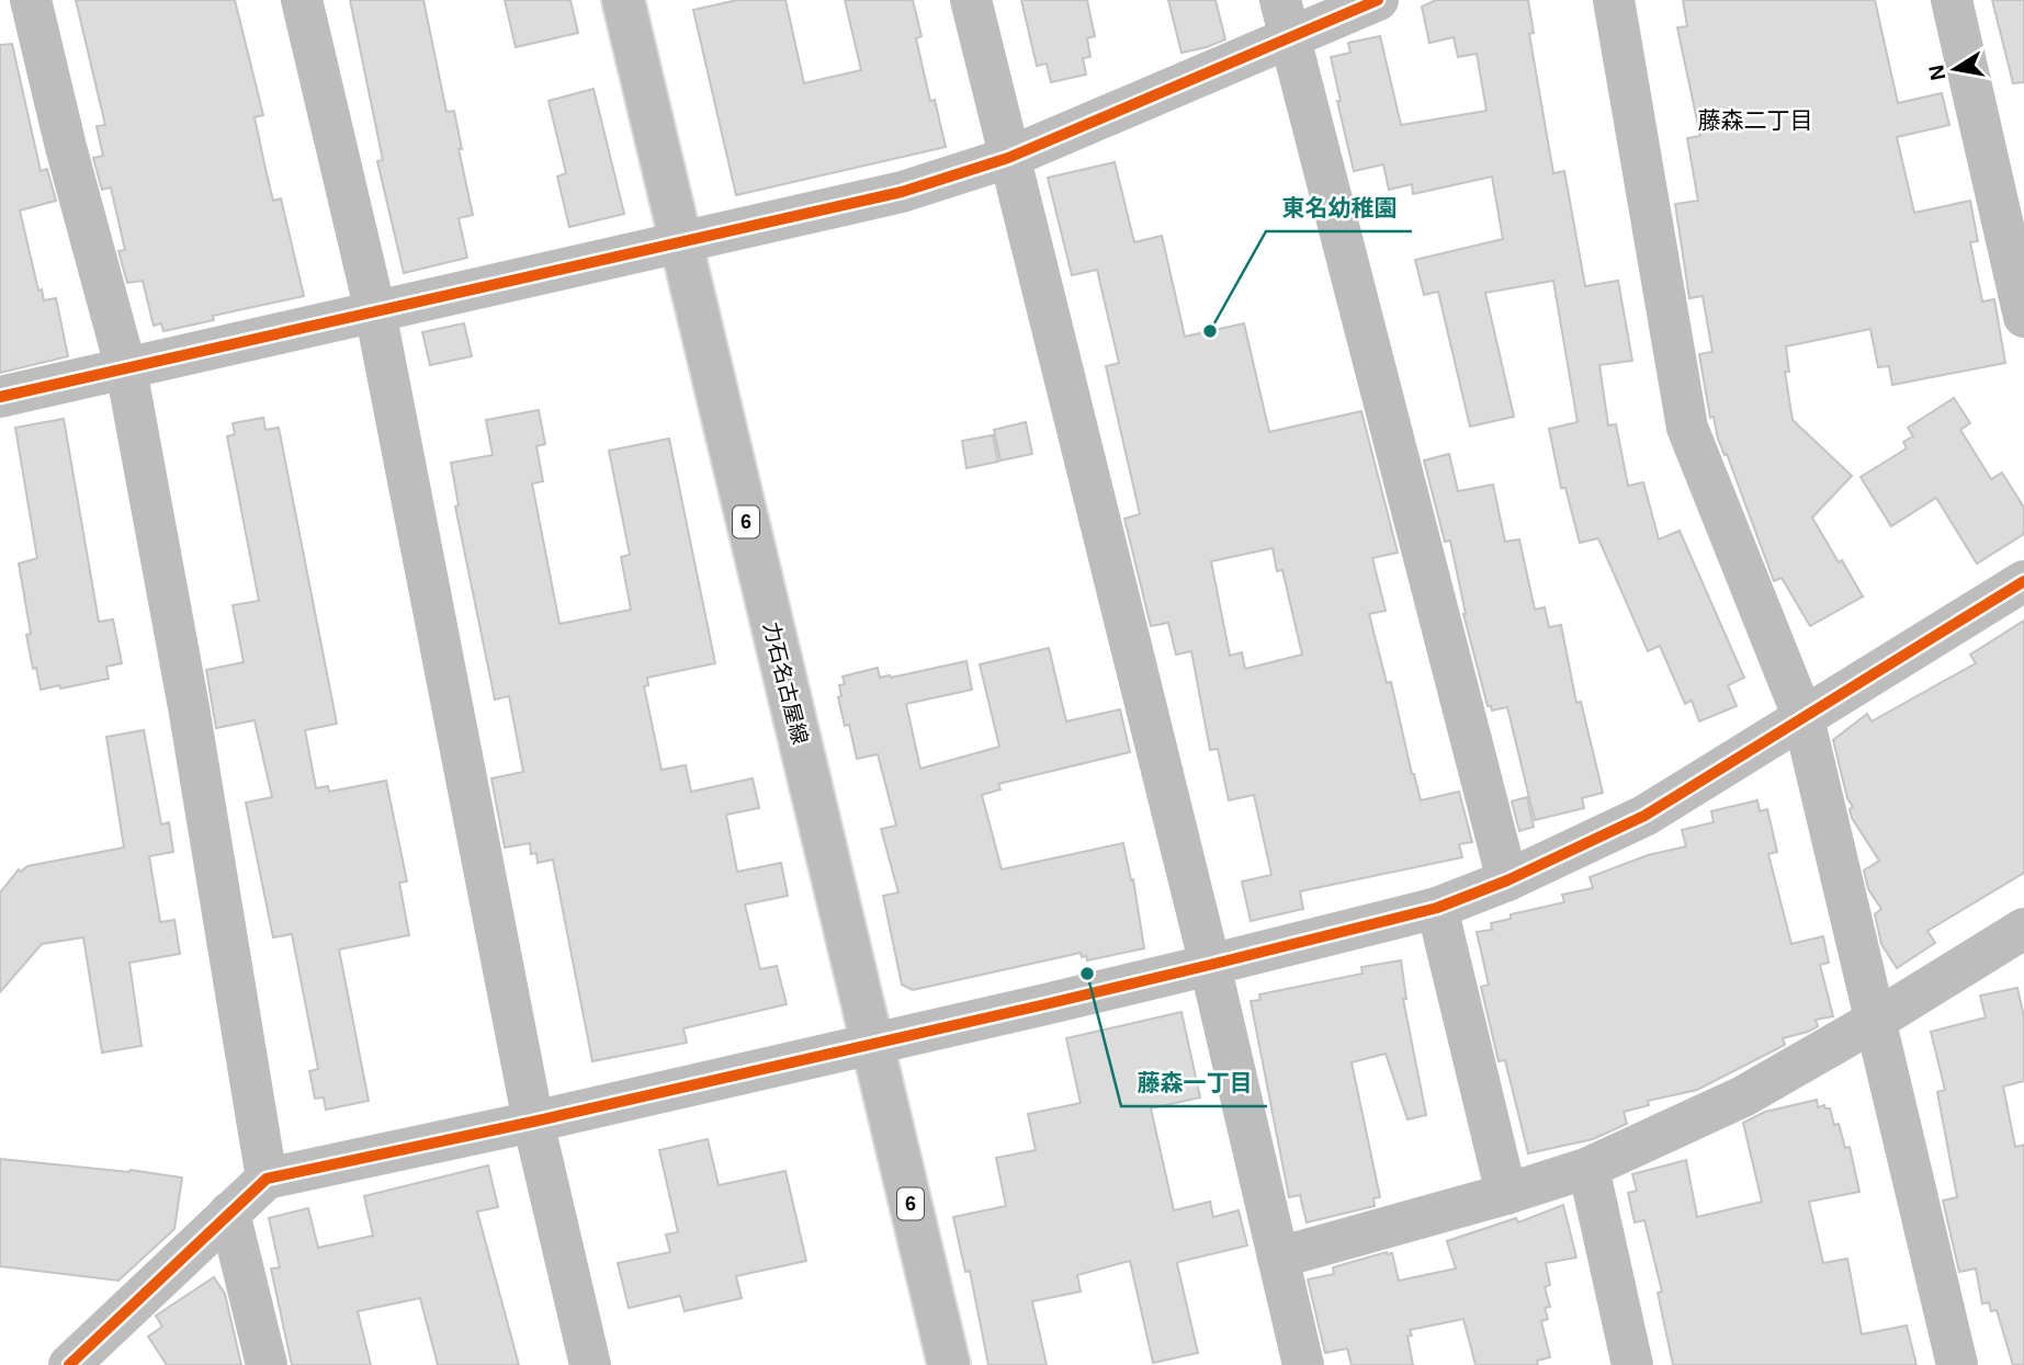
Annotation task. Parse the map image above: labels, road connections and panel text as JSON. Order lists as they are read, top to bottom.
{
  "streets": {
    "street": ["6", "力石名古屋線"]
  },
  "districts": ["藤森二丁目"],
  "places": ["東名幼稚園", "藤森一丁目"],
  "north": "left"
}
